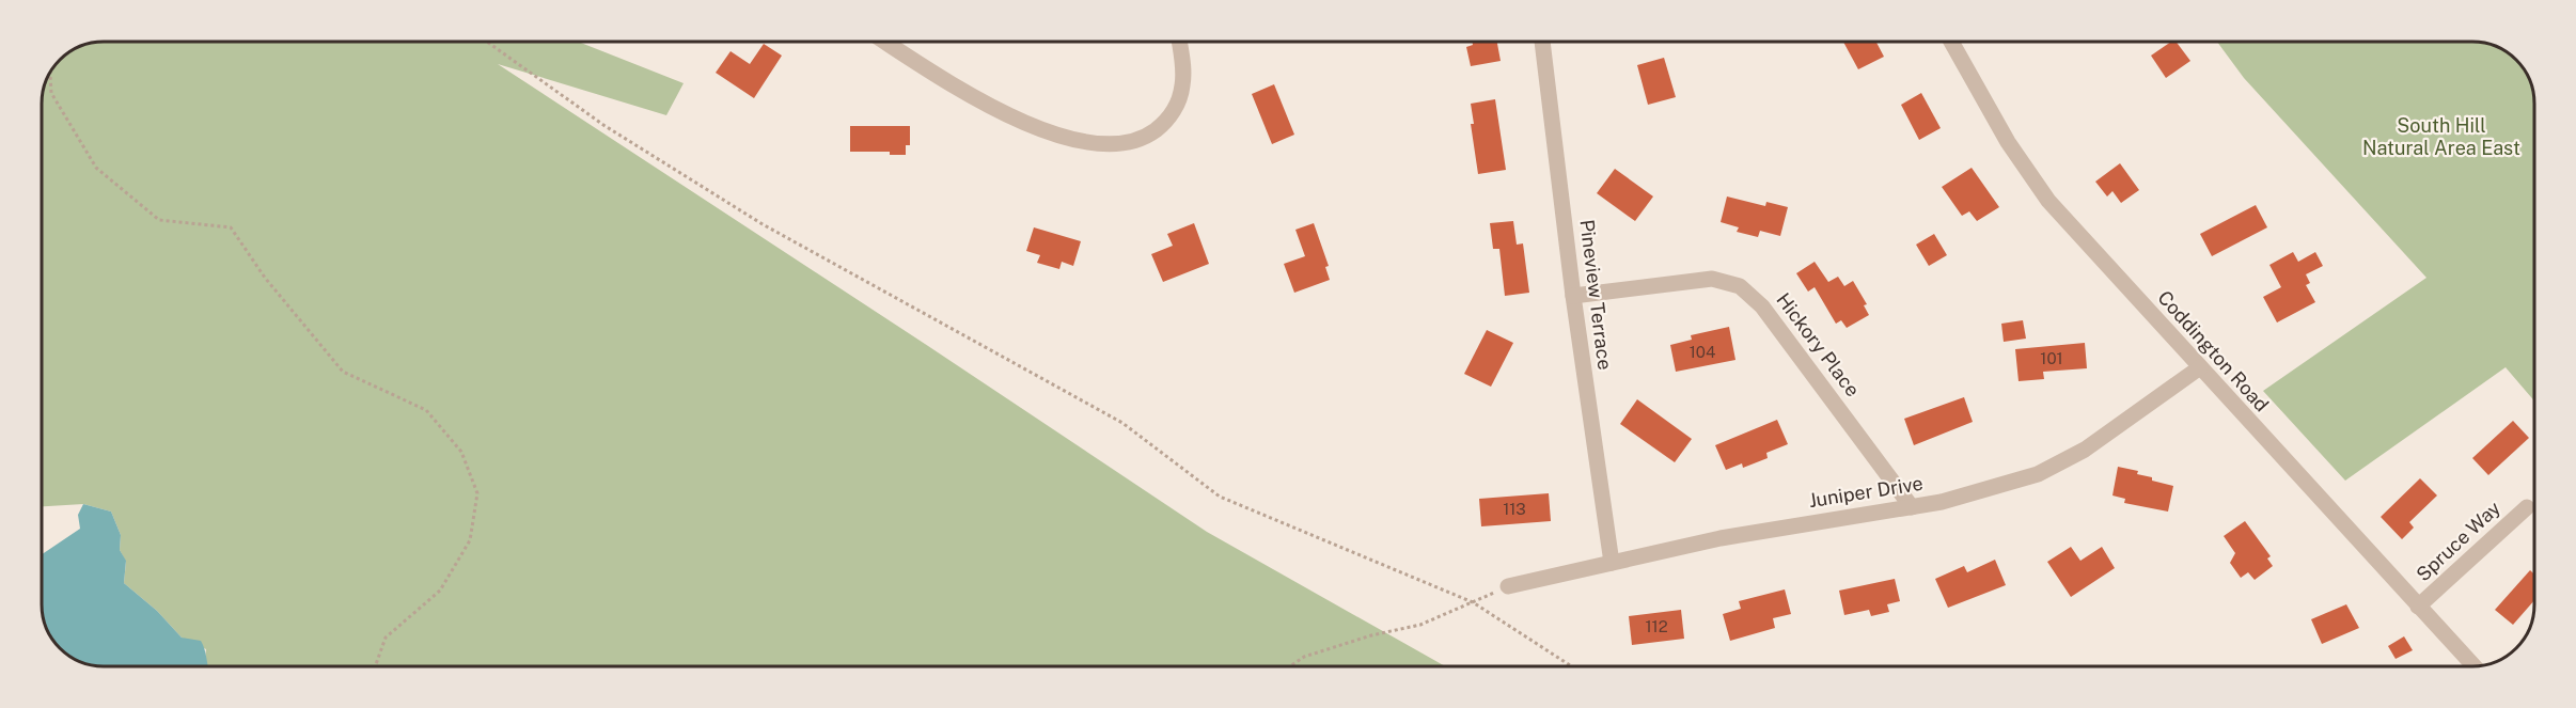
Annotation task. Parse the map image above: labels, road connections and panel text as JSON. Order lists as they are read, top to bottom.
{
  "streets": {
    "street": [
      "Pineview Terrace",
      "Hickory Place",
      "Coddington Road",
      "Juniper Drive",
      "Spruce Way"
    ]
  },
  "crossings": [
    ["Pineview Terrace", "Hickory Place"],
    ["Pineview Terrace", "Juniper Drive"],
    ["Hickory Place", "Juniper Drive"],
    ["Coddington Road", "Juniper Drive"],
    ["Coddington Road", "Spruce Way"]
  ],
  "parks": ["South Hill Natural Area East"],
  "house_numbers": [
    "104",
    "101",
    "113",
    "112"
  ]
}
